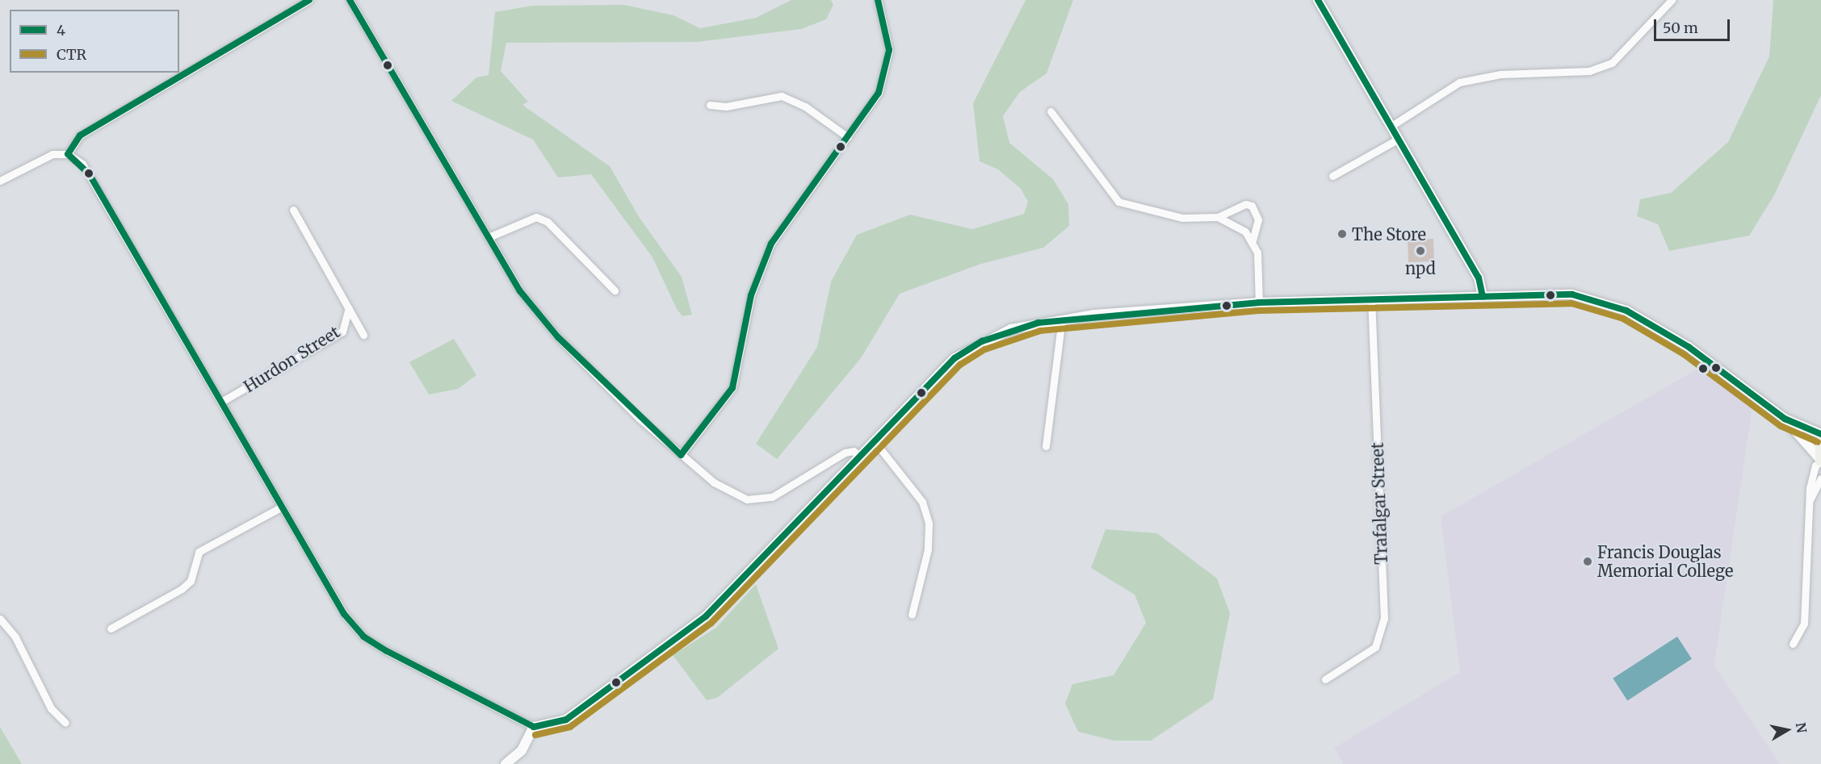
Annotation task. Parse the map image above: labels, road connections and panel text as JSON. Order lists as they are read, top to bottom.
{
  "streets": {
    "street": ["Hurdon Street", "Trafalgar Street"]
  },
  "places": ["The Store", "npd", "Francis Douglas Memorial College"],
  "lines": ["transit line 4", "transit line CTR"],
  "legend": ["4", "CTR"],
  "scale_bar": "50 m",
  "north": "right"
}
